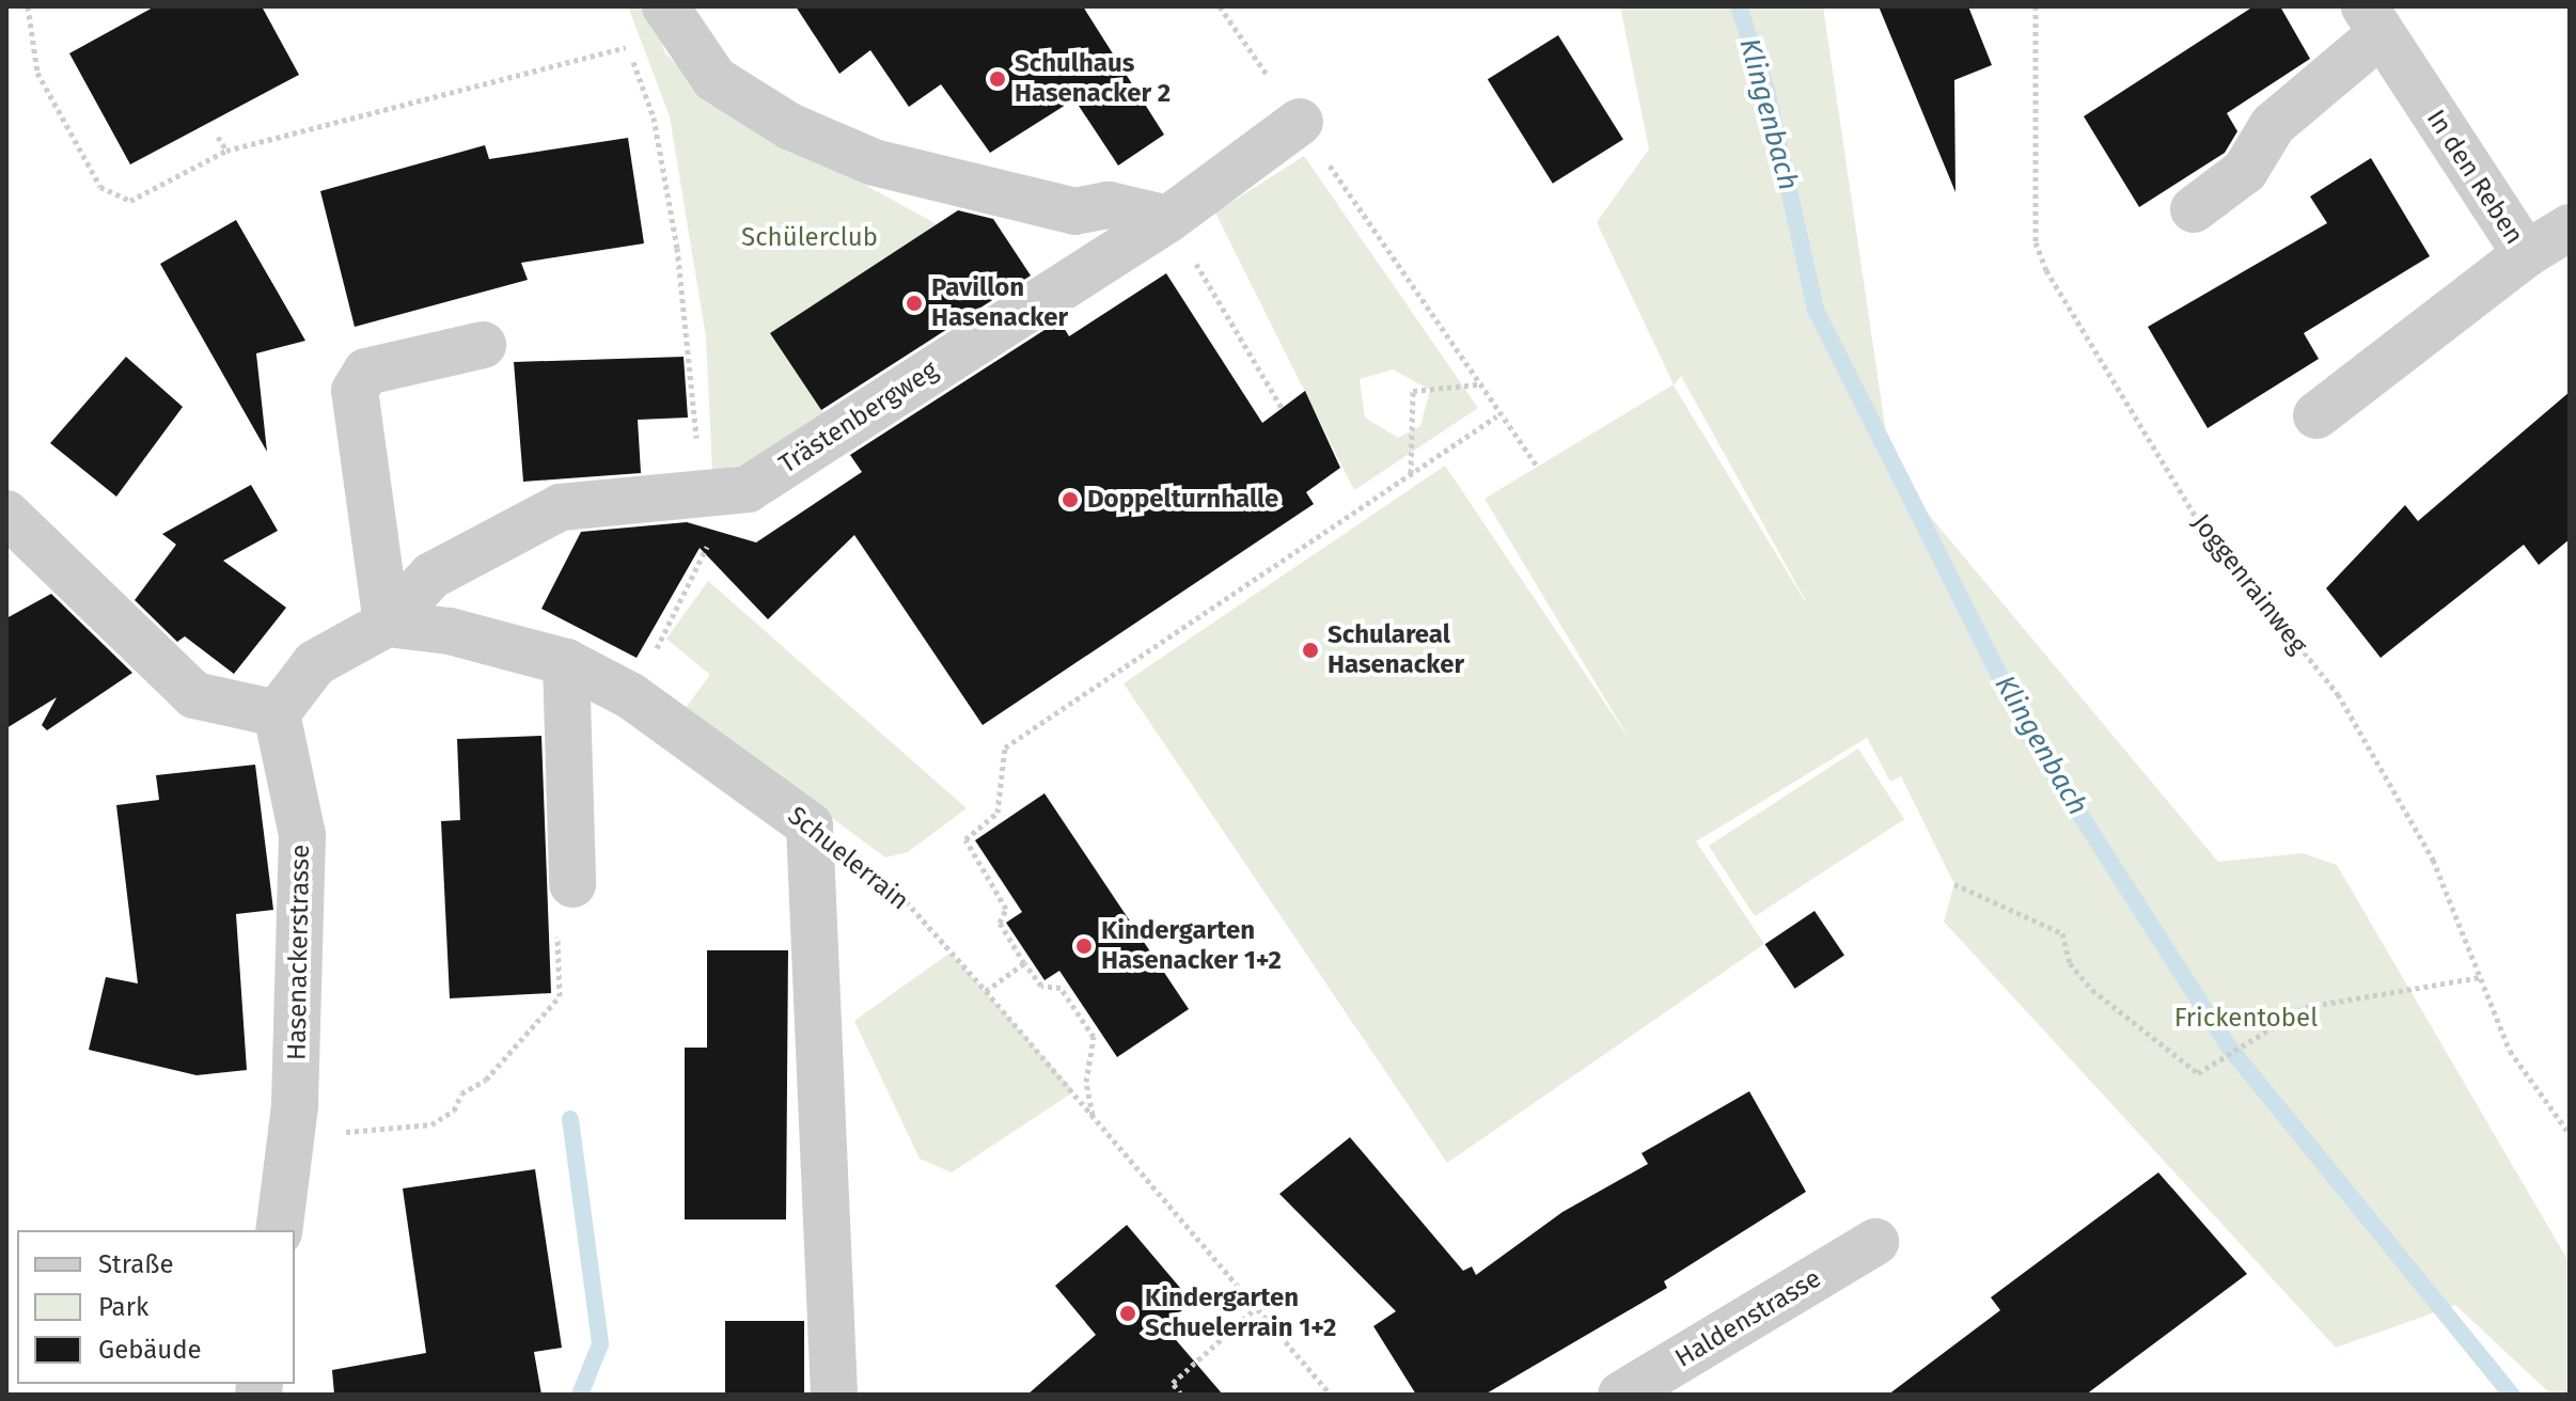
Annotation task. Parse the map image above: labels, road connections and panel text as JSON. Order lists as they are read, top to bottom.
{
  "streets": {
    "street": [
      "In den Reben",
      "Trästenbergweg",
      "Schuelerrain",
      "Hasenackerstrasse",
      "Haldenstrasse"
    ],
    "path": ["Joggenrainweg"]
  },
  "crossings": [
    ["Trästenbergweg", "Schuelerrain"]
  ],
  "water": ["Klingenbach"],
  "parks": ["Schülerclub", "Frickentobel"],
  "places": [
    "Schulhaus Hasenacker 2",
    "Pavillon Hasenacker",
    "Doppelturnhalle",
    "Schulareal Hasenacker",
    "Kindergarten Hasenacker 1+2",
    "Kindergarten Schuelerrain 1+2"
  ],
  "legend": ["Straße", "Park", "Gebäude"]
}
